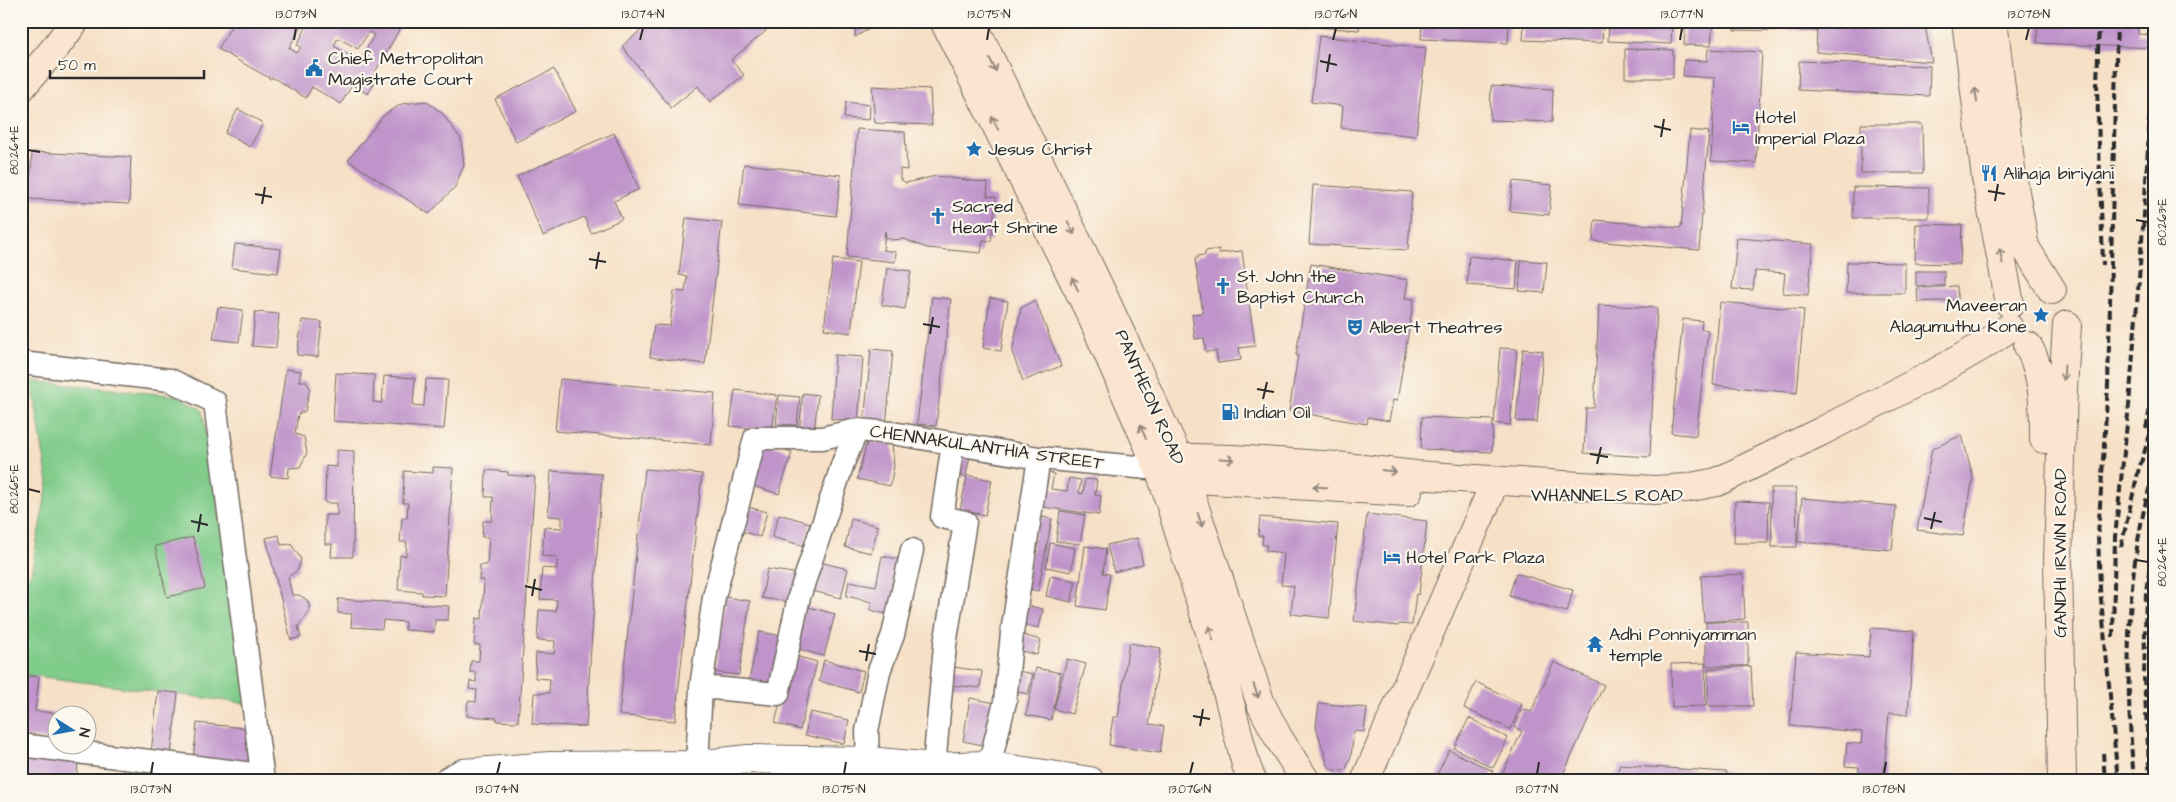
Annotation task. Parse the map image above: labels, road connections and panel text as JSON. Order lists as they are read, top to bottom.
{
  "streets": {
    "main road": ["PANTHEON ROAD", "WHANNELS ROAD", "GANDHI IRWIN ROAD"],
    "street": ["CHENNAKULANTHIA STREET"]
  },
  "crossings": [
    ["PANTHEON ROAD", "CHENNAKULANTHIA STREET"],
    ["PANTHEON ROAD", "WHANNELS ROAD"],
    ["CHENNAKULANTHIA STREET", "WHANNELS ROAD"],
    ["WHANNELS ROAD", "GANDHI IRWIN ROAD"]
  ],
  "places": {
    "public building": ["Chief Metropolitan Magistrate Court"],
    "hotel": ["Hotel Imperial Plaza", "Hotel Park Plaza"],
    "place": ["Jesus Christ", "Maveeran Alagumuthu Kone"],
    "restaurant": ["Alihaja biriyani"],
    "church": ["Sacred Heart Shrine", "St. John the Baptist Church"],
    "theatre": ["Albert Theatres"],
    "fuel station": ["Indian Oil"],
    "temple": ["Adhi Ponniyamman temple"]
  },
  "scale_bar": "50 m",
  "north": "right",
  "coordinates": [
    "13.073°N",
    "13.074°N",
    "13.075°N",
    "13.076°N",
    "13.077°N",
    "13.078°N",
    "80.264°E",
    "80.263°E",
    "80.265°E"
  ]
}
